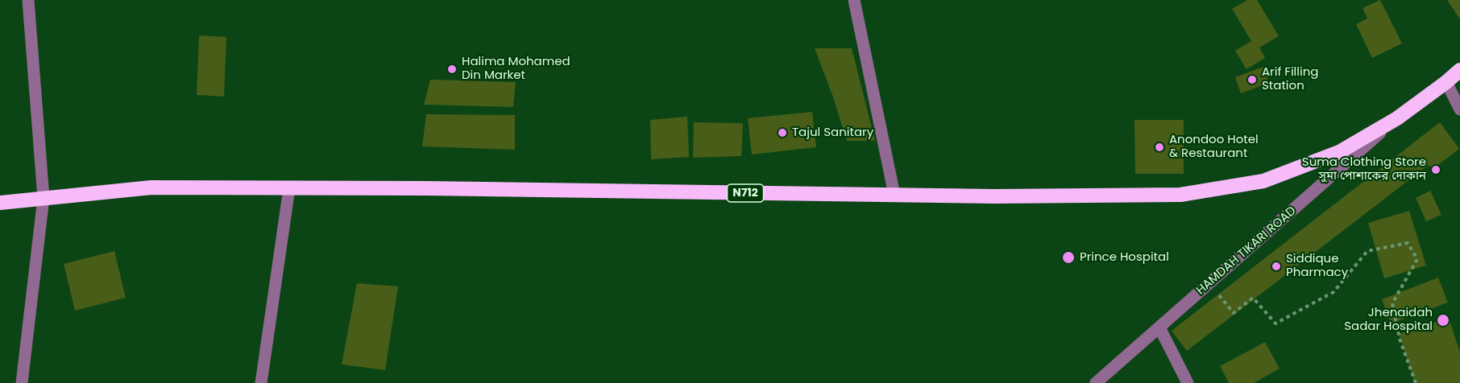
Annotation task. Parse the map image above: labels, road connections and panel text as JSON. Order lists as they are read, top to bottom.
{
  "streets": {
    "highway": ["N712"],
    "street": ["HAMDAH TIKARI ROAD"]
  },
  "crossings": [
    ["N712", "HAMDAH TIKARI ROAD"]
  ],
  "places": [
    "Halima Mohamed Din Market",
    "Arif Filling Station",
    "Tajul Sanitary",
    "Anondoo Hotel & Restaurant",
    "Suma Clothing Store সুমা পোশাকের দোকান",
    "Prince Hospital",
    "Siddique Pharmacy",
    "Jhenaidah Sadar Hospital"
  ]
}
